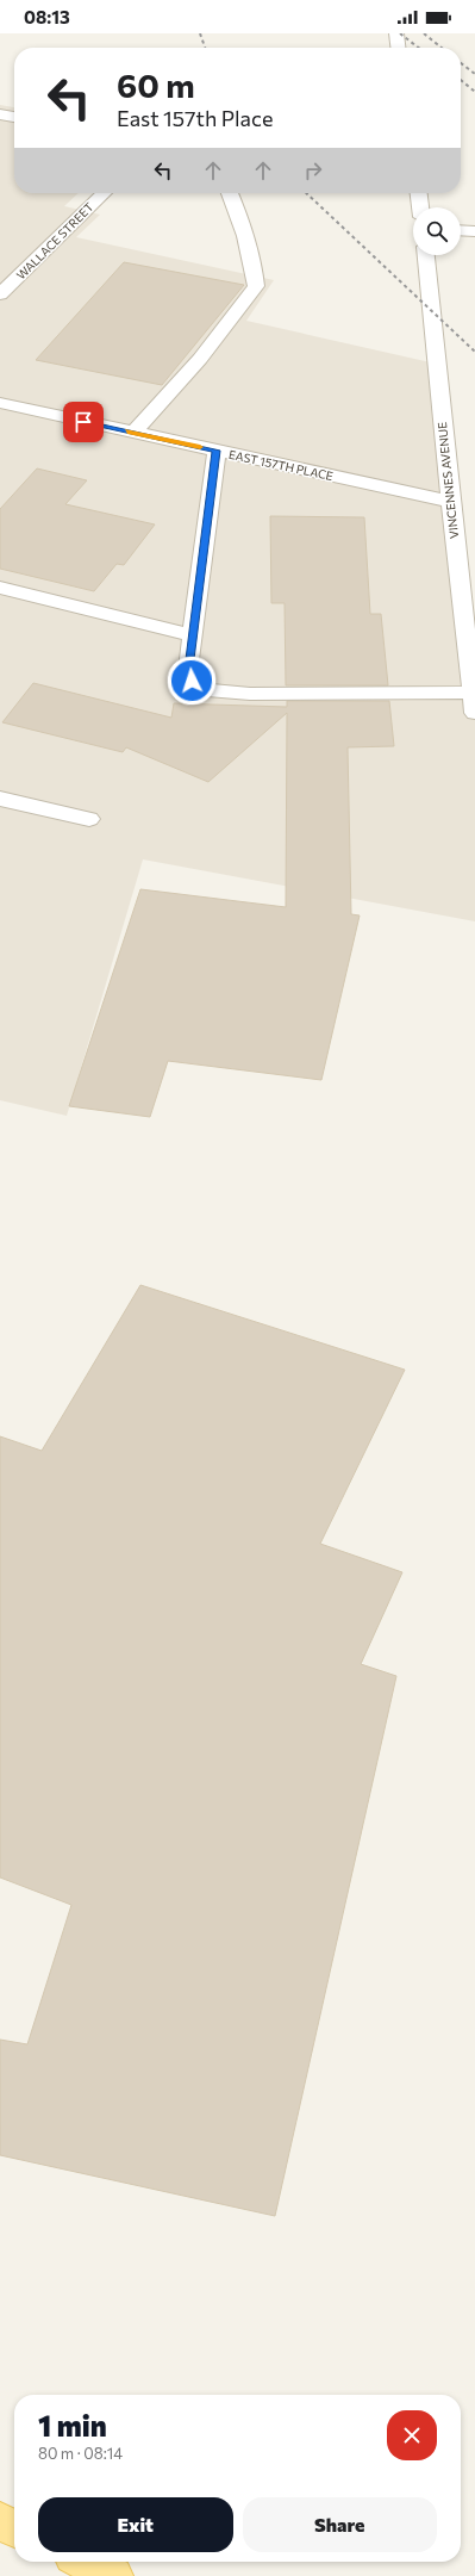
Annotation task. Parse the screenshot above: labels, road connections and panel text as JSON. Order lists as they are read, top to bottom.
{
  "streets": {
    "street": ["WALLACE STREET", "EAST 157TH PLACE", "VINCENNES AVENUE"]
  },
  "crossings": [
    ["EAST 157TH PLACE", "VINCENNES AVENUE"]
  ],
  "page": {
    "status": "08:13",
    "turn": ["60 m", "East 157th Place"],
    "heading": ["1 min", "80 m · 08:14"],
    "buttons": ["Exit", "Share"]
  }
}
